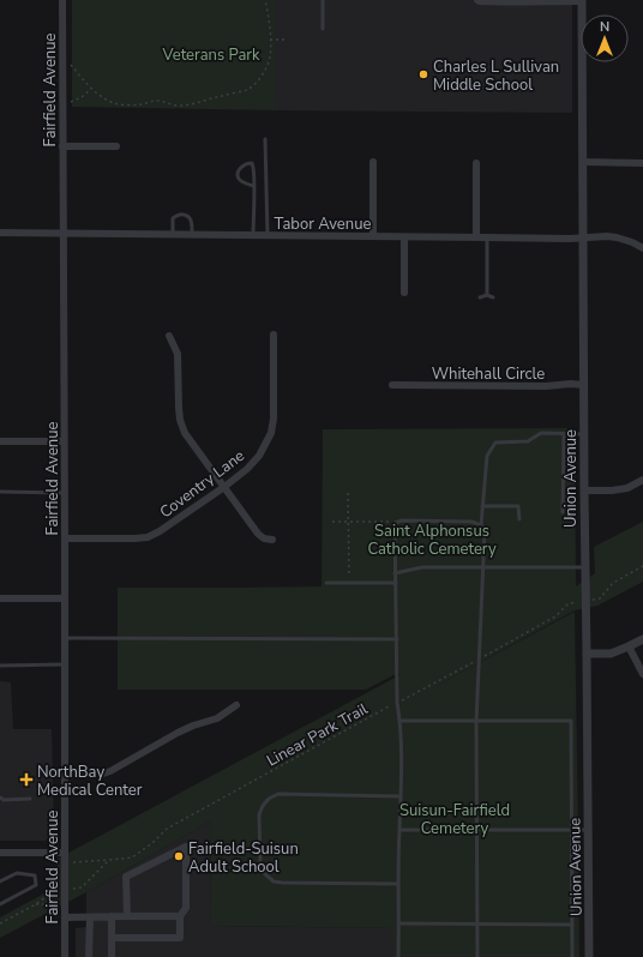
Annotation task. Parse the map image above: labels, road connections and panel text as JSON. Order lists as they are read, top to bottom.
{
  "streets": {
    "street": [
      "Fairfield Avenue",
      "Tabor Avenue",
      "Whitehall Circle",
      "Union Avenue",
      "Coventry Lane"
    ],
    "path": ["Linear Park Trail"]
  },
  "crossings": [
    ["Fairfield Avenue", "Tabor Avenue"],
    ["Fairfield Avenue", "Coventry Lane"],
    ["Tabor Avenue", "Union Avenue"],
    ["Whitehall Circle", "Union Avenue"]
  ],
  "parks": ["Veterans Park", "Saint Alphonsus Catholic Cemetery", "Suisun-Fairfield Cemetery"],
  "places": {
    "other": ["Charles L Sullivan Middle School", "Fairfield-Suisun Adult School"],
    "health": ["NorthBay Medical Center"]
  },
  "north": "top"
}
